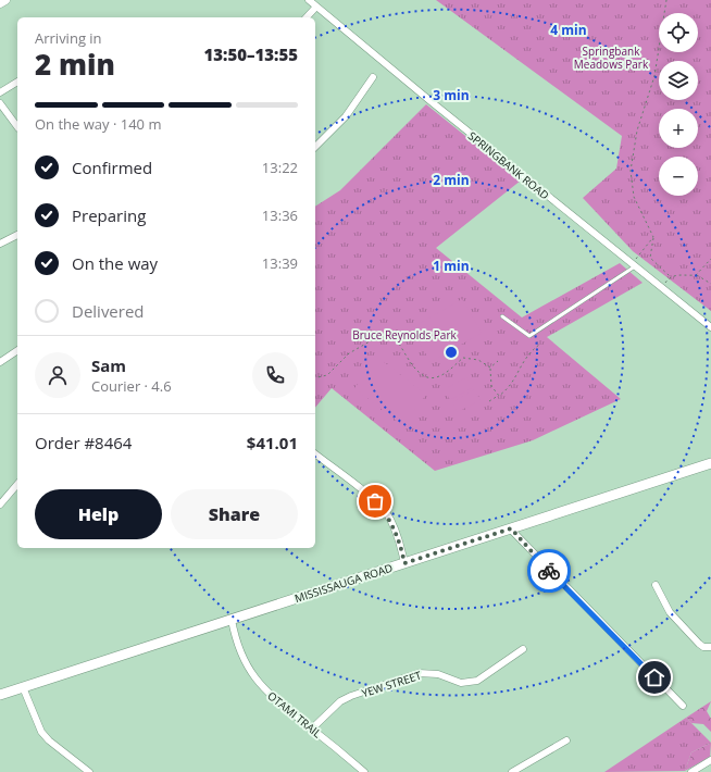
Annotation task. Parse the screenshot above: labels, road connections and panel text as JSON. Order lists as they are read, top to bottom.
{
  "streets": {
    "main road": ["MISSISSAUGA ROAD"],
    "street": ["SPRINGBANK ROAD", "YEW STREET", "OTAMI TRAIL"]
  },
  "crossings": [
    ["MISSISSAUGA ROAD", "OTAMI TRAIL"],
    ["YEW STREET", "OTAMI TRAIL"]
  ],
  "parks": ["Springbank Meadows Park", "Bruce Reynolds Park"],
  "page": {
    "map_buttons": ["+", "−"],
    "heading": ["2 min", "Arriving in", "13:50–13:55"],
    "panel": [
      "Sam",
      "Courier · 4.6",
      "Order #8464",
      "$41.01"
    ],
    "bar": "On the way · 140 m",
    "list": [
      ["Confirmed", "13:22"],
      ["Preparing", "13:36"],
      ["On the way", "13:39"],
      "Delivered"
    ],
    "buttons": ["Help", "Share"]
  },
  "rings": [
    "4 min",
    "3 min",
    "2 min",
    "1 min"
  ]
}
